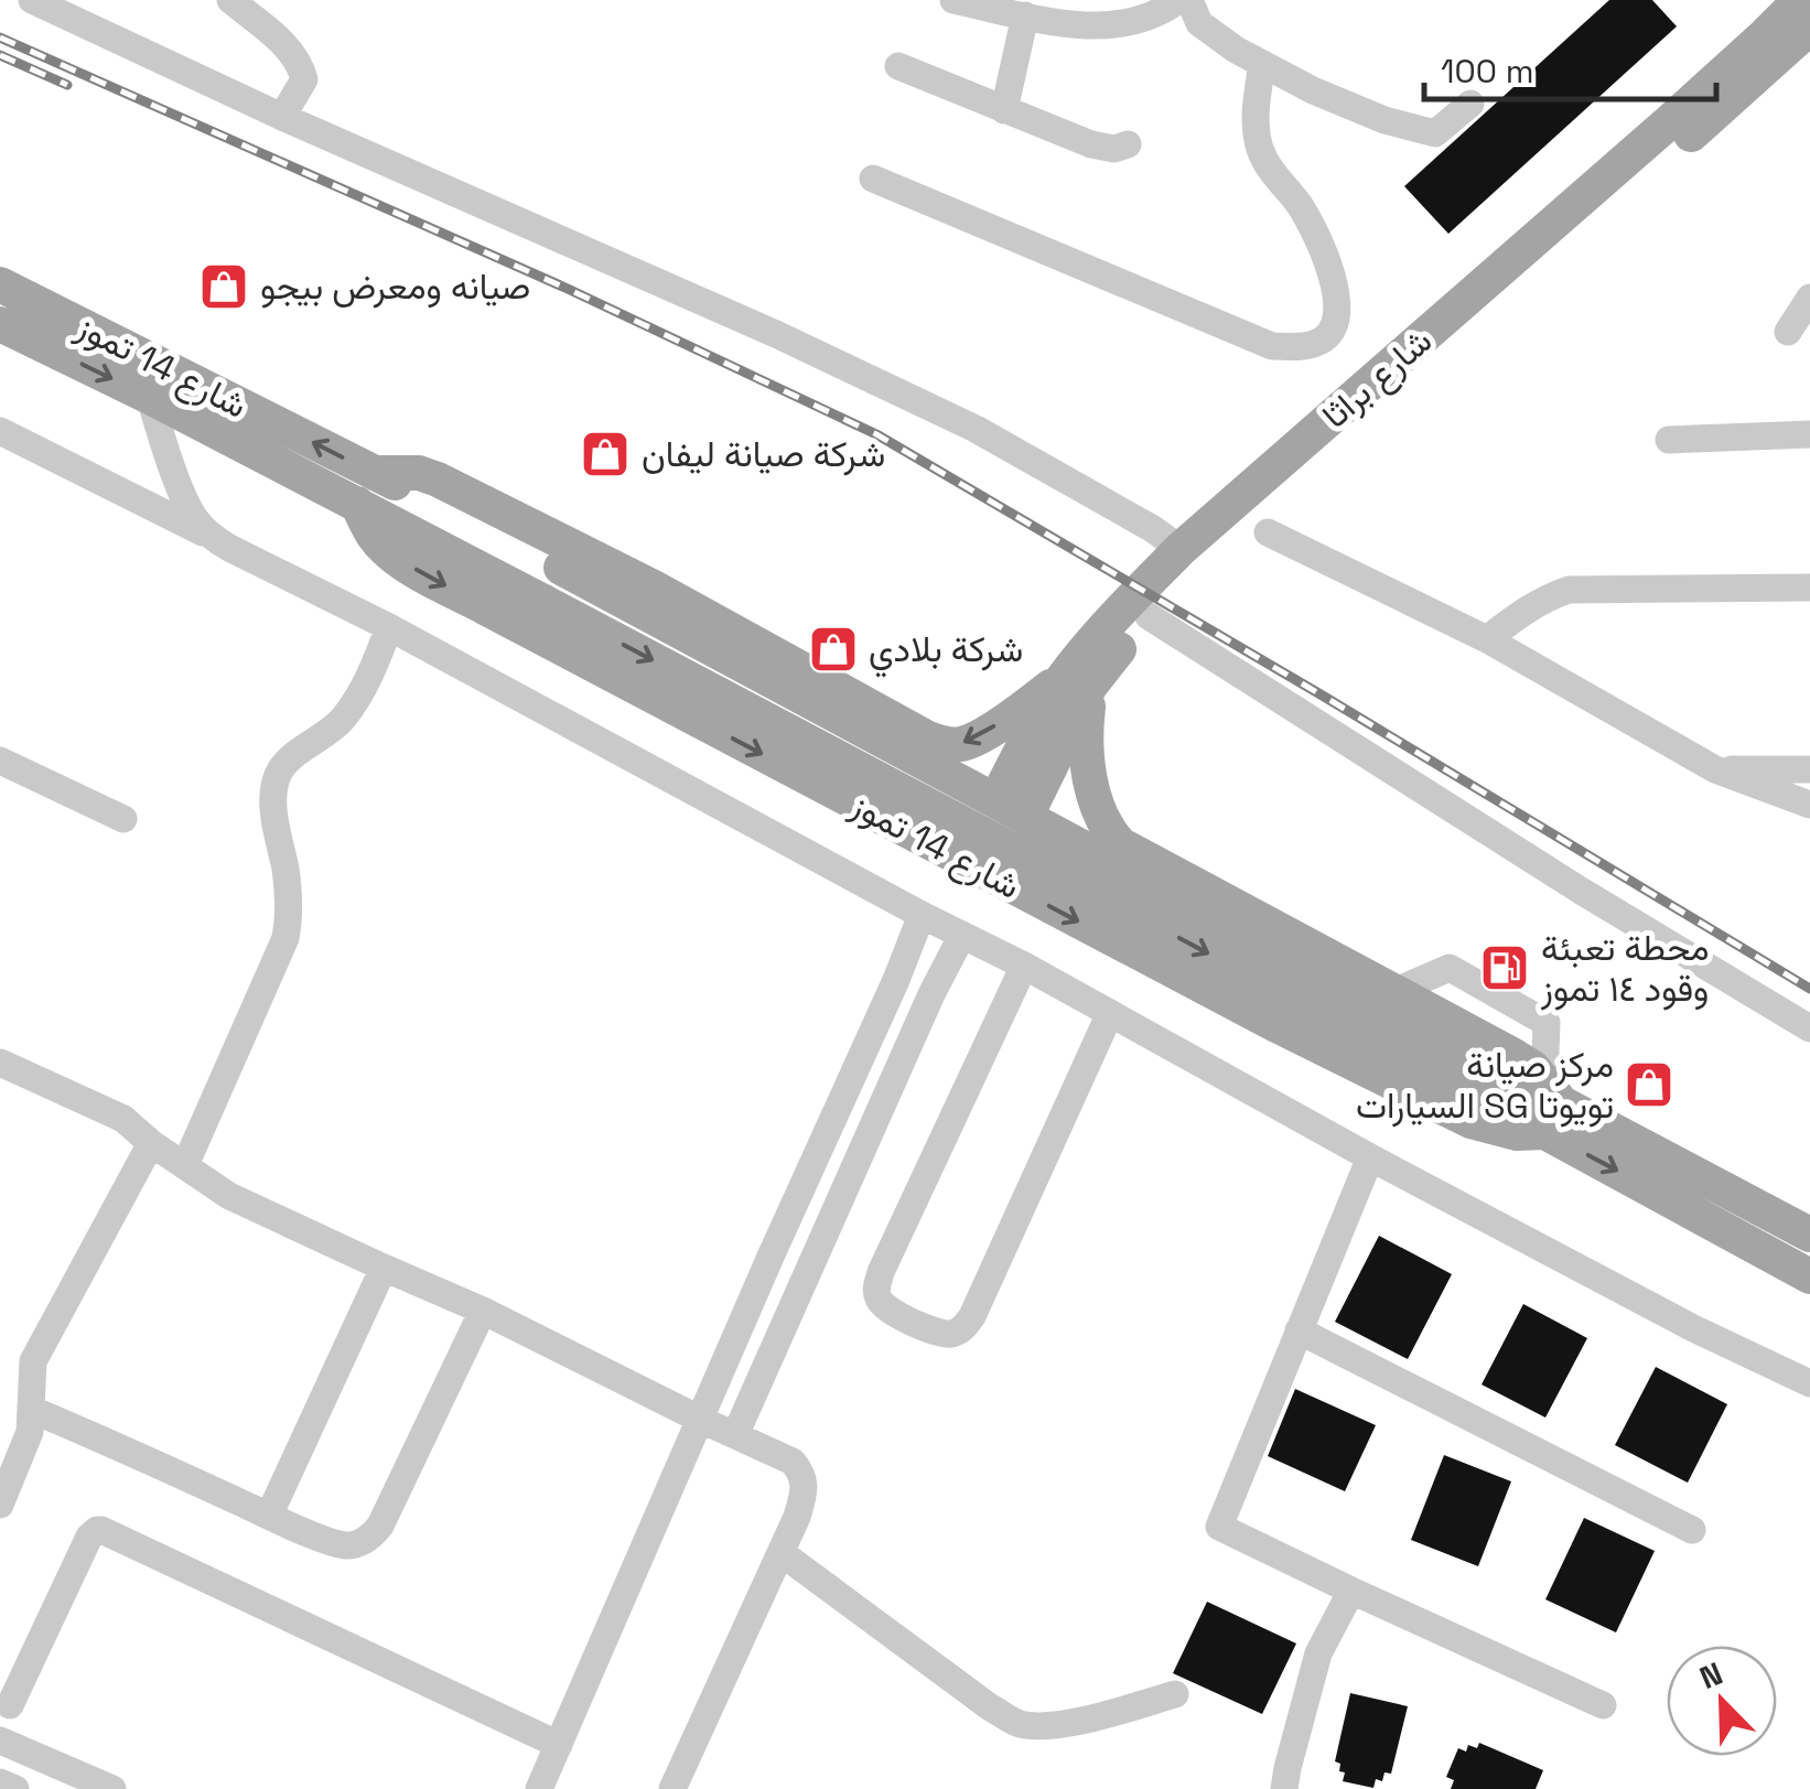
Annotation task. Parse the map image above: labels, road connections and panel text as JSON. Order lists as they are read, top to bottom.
{
  "streets": {
    "main road": ["شارع 14 تموز", "شارع براثا"]
  },
  "places": {
    "shop": [
      "صيانه ومعرض بيجو",
      "شركة صيانة ليفان",
      "شركة بلادي",
      "مركز صيانة السيارات SG تويوتا"
    ],
    "fuel station": ["محطة تعبئة وقود ١٤ تموز"]
  },
  "scale_bar": "100 m",
  "north": "top left"
}
